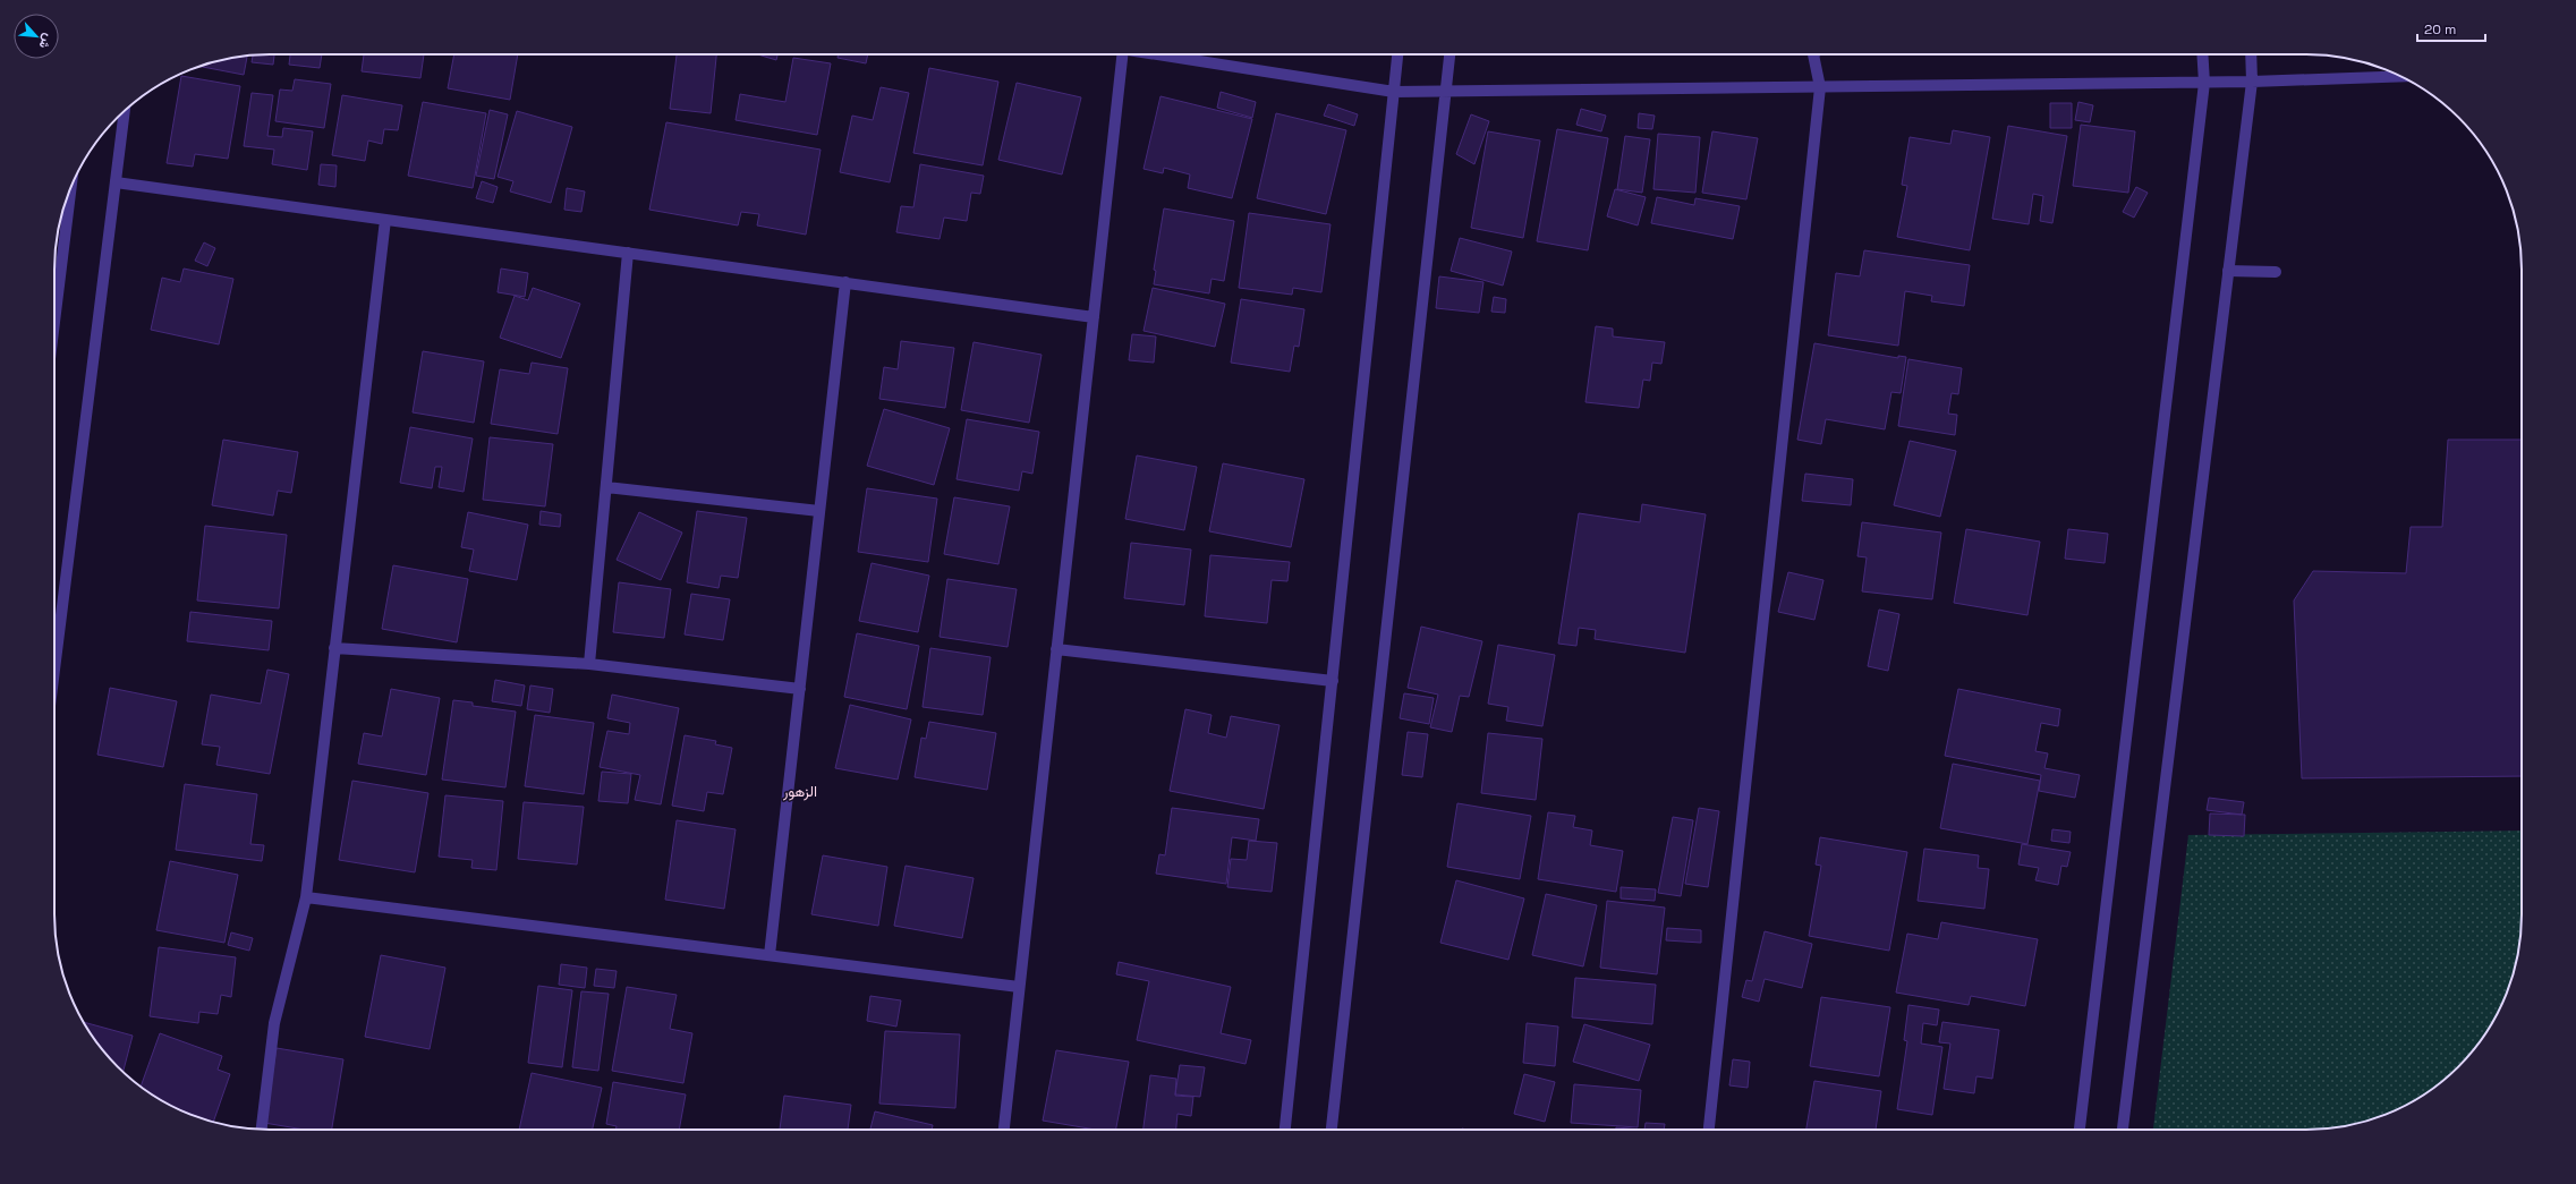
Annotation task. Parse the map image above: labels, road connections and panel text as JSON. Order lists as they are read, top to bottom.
{
  "districts": ["الزهور"],
  "scale_bar": "20 m",
  "north": "bottom right"
}
